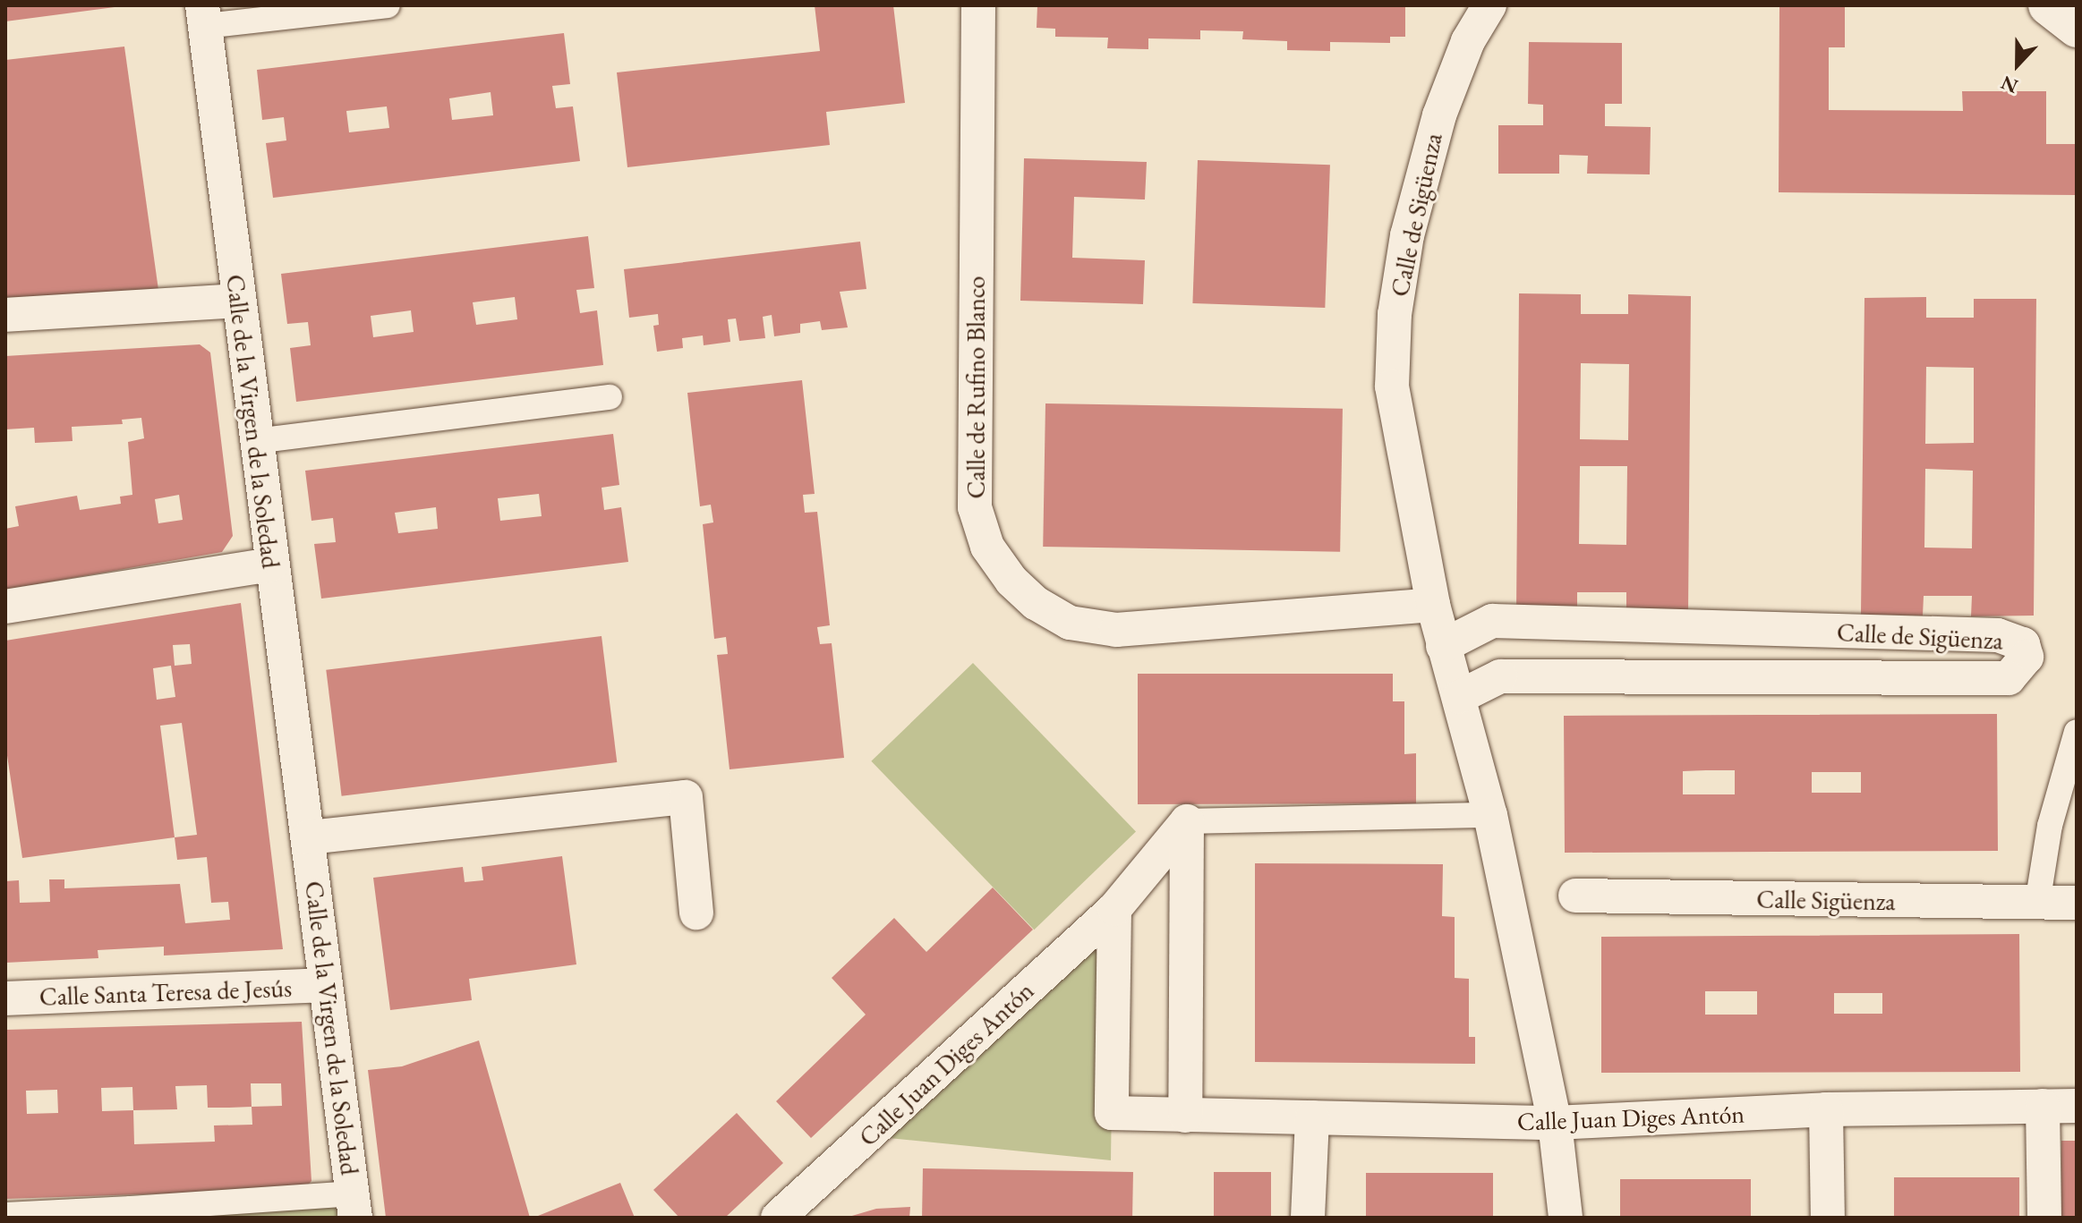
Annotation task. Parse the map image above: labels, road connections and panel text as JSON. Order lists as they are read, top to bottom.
{
  "streets": {
    "street": [
      "Calle de Sigüenza",
      "Calle de Rufino Blanco",
      "Calle de la Virgen de la Soledad",
      "Calle Sigüenza",
      "Calle Santa Teresa de Jesús",
      "Calle Juan Diges Antón"
    ]
  },
  "crossings": [
    ["Calle de Sigüenza", "Calle de Rufino Blanco"],
    ["Calle de Sigüenza", "Calle Juan Diges Antón"],
    ["Calle de la Virgen de la Soledad", "Calle Santa Teresa de Jesús"]
  ],
  "north": "bottom"
}
